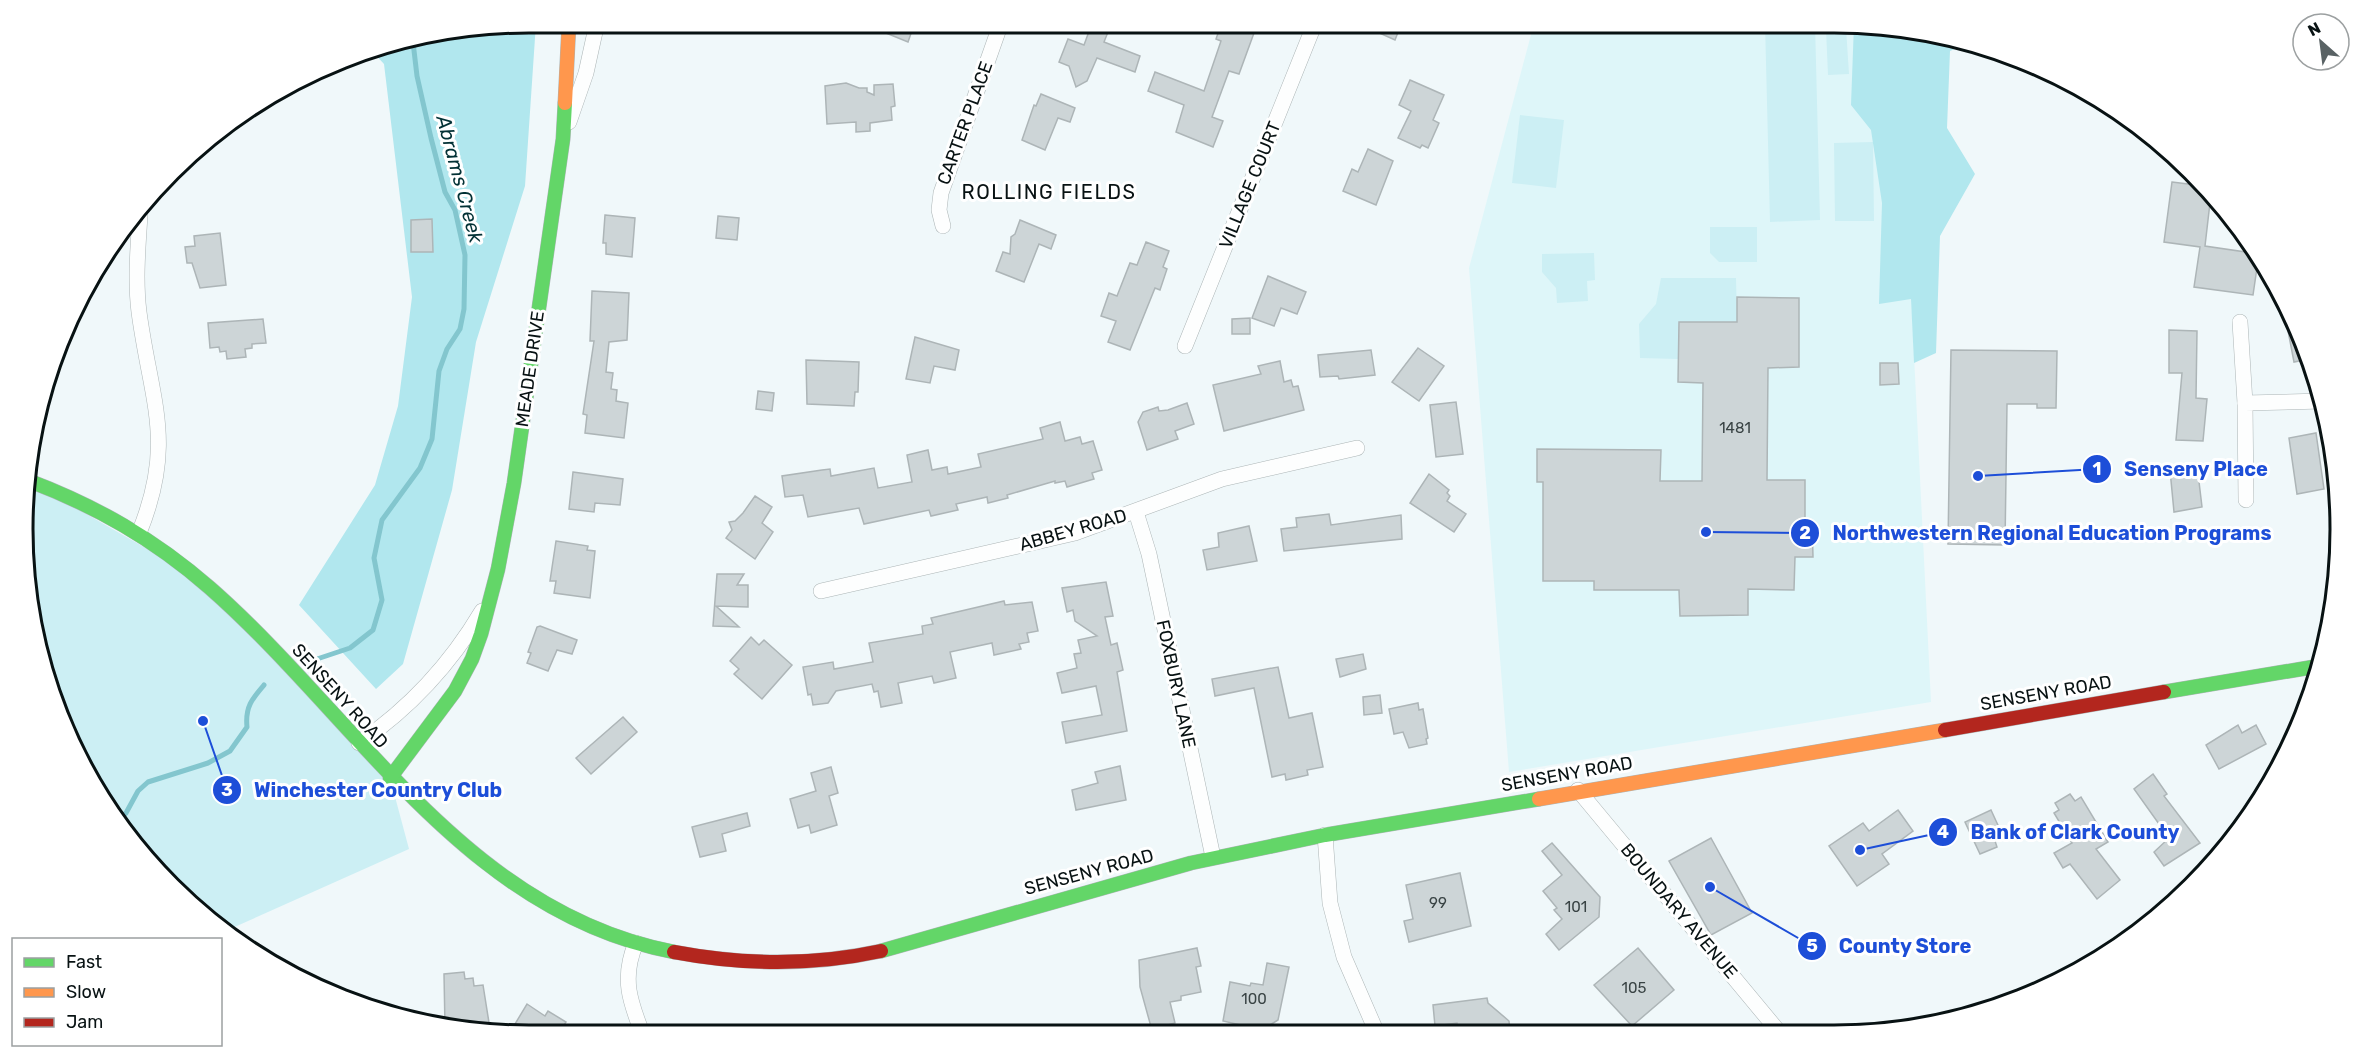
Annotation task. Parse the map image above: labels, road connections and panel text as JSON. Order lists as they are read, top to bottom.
{
  "streets": {
    "main road": ["MEADE DRIVE", "SENSENY ROAD"],
    "street": [
      "CARTER PLACE",
      "VILLAGE COURT",
      "ABBEY ROAD",
      "FOXBURY LANE",
      "BOUNDARY AVENUE"
    ]
  },
  "crossings": [
    ["MEADE DRIVE", "SENSENY ROAD"],
    ["ABBEY ROAD", "FOXBURY LANE"],
    ["FOXBURY LANE", "SENSENY ROAD"],
    ["SENSENY ROAD", "BOUNDARY AVENUE"]
  ],
  "districts": ["ROLLING FIELDS"],
  "water": ["Abrams Creek"],
  "places": [
    "Senseny Place",
    "Northwestern Regional Education Programs",
    "Winchester Country Club",
    "Bank of Clark County",
    "County Store"
  ],
  "house_numbers": [
    "1481",
    "99",
    "101",
    "105",
    "100"
  ],
  "legend": ["Fast", "Slow", "Jam"],
  "north": "top left"
}
